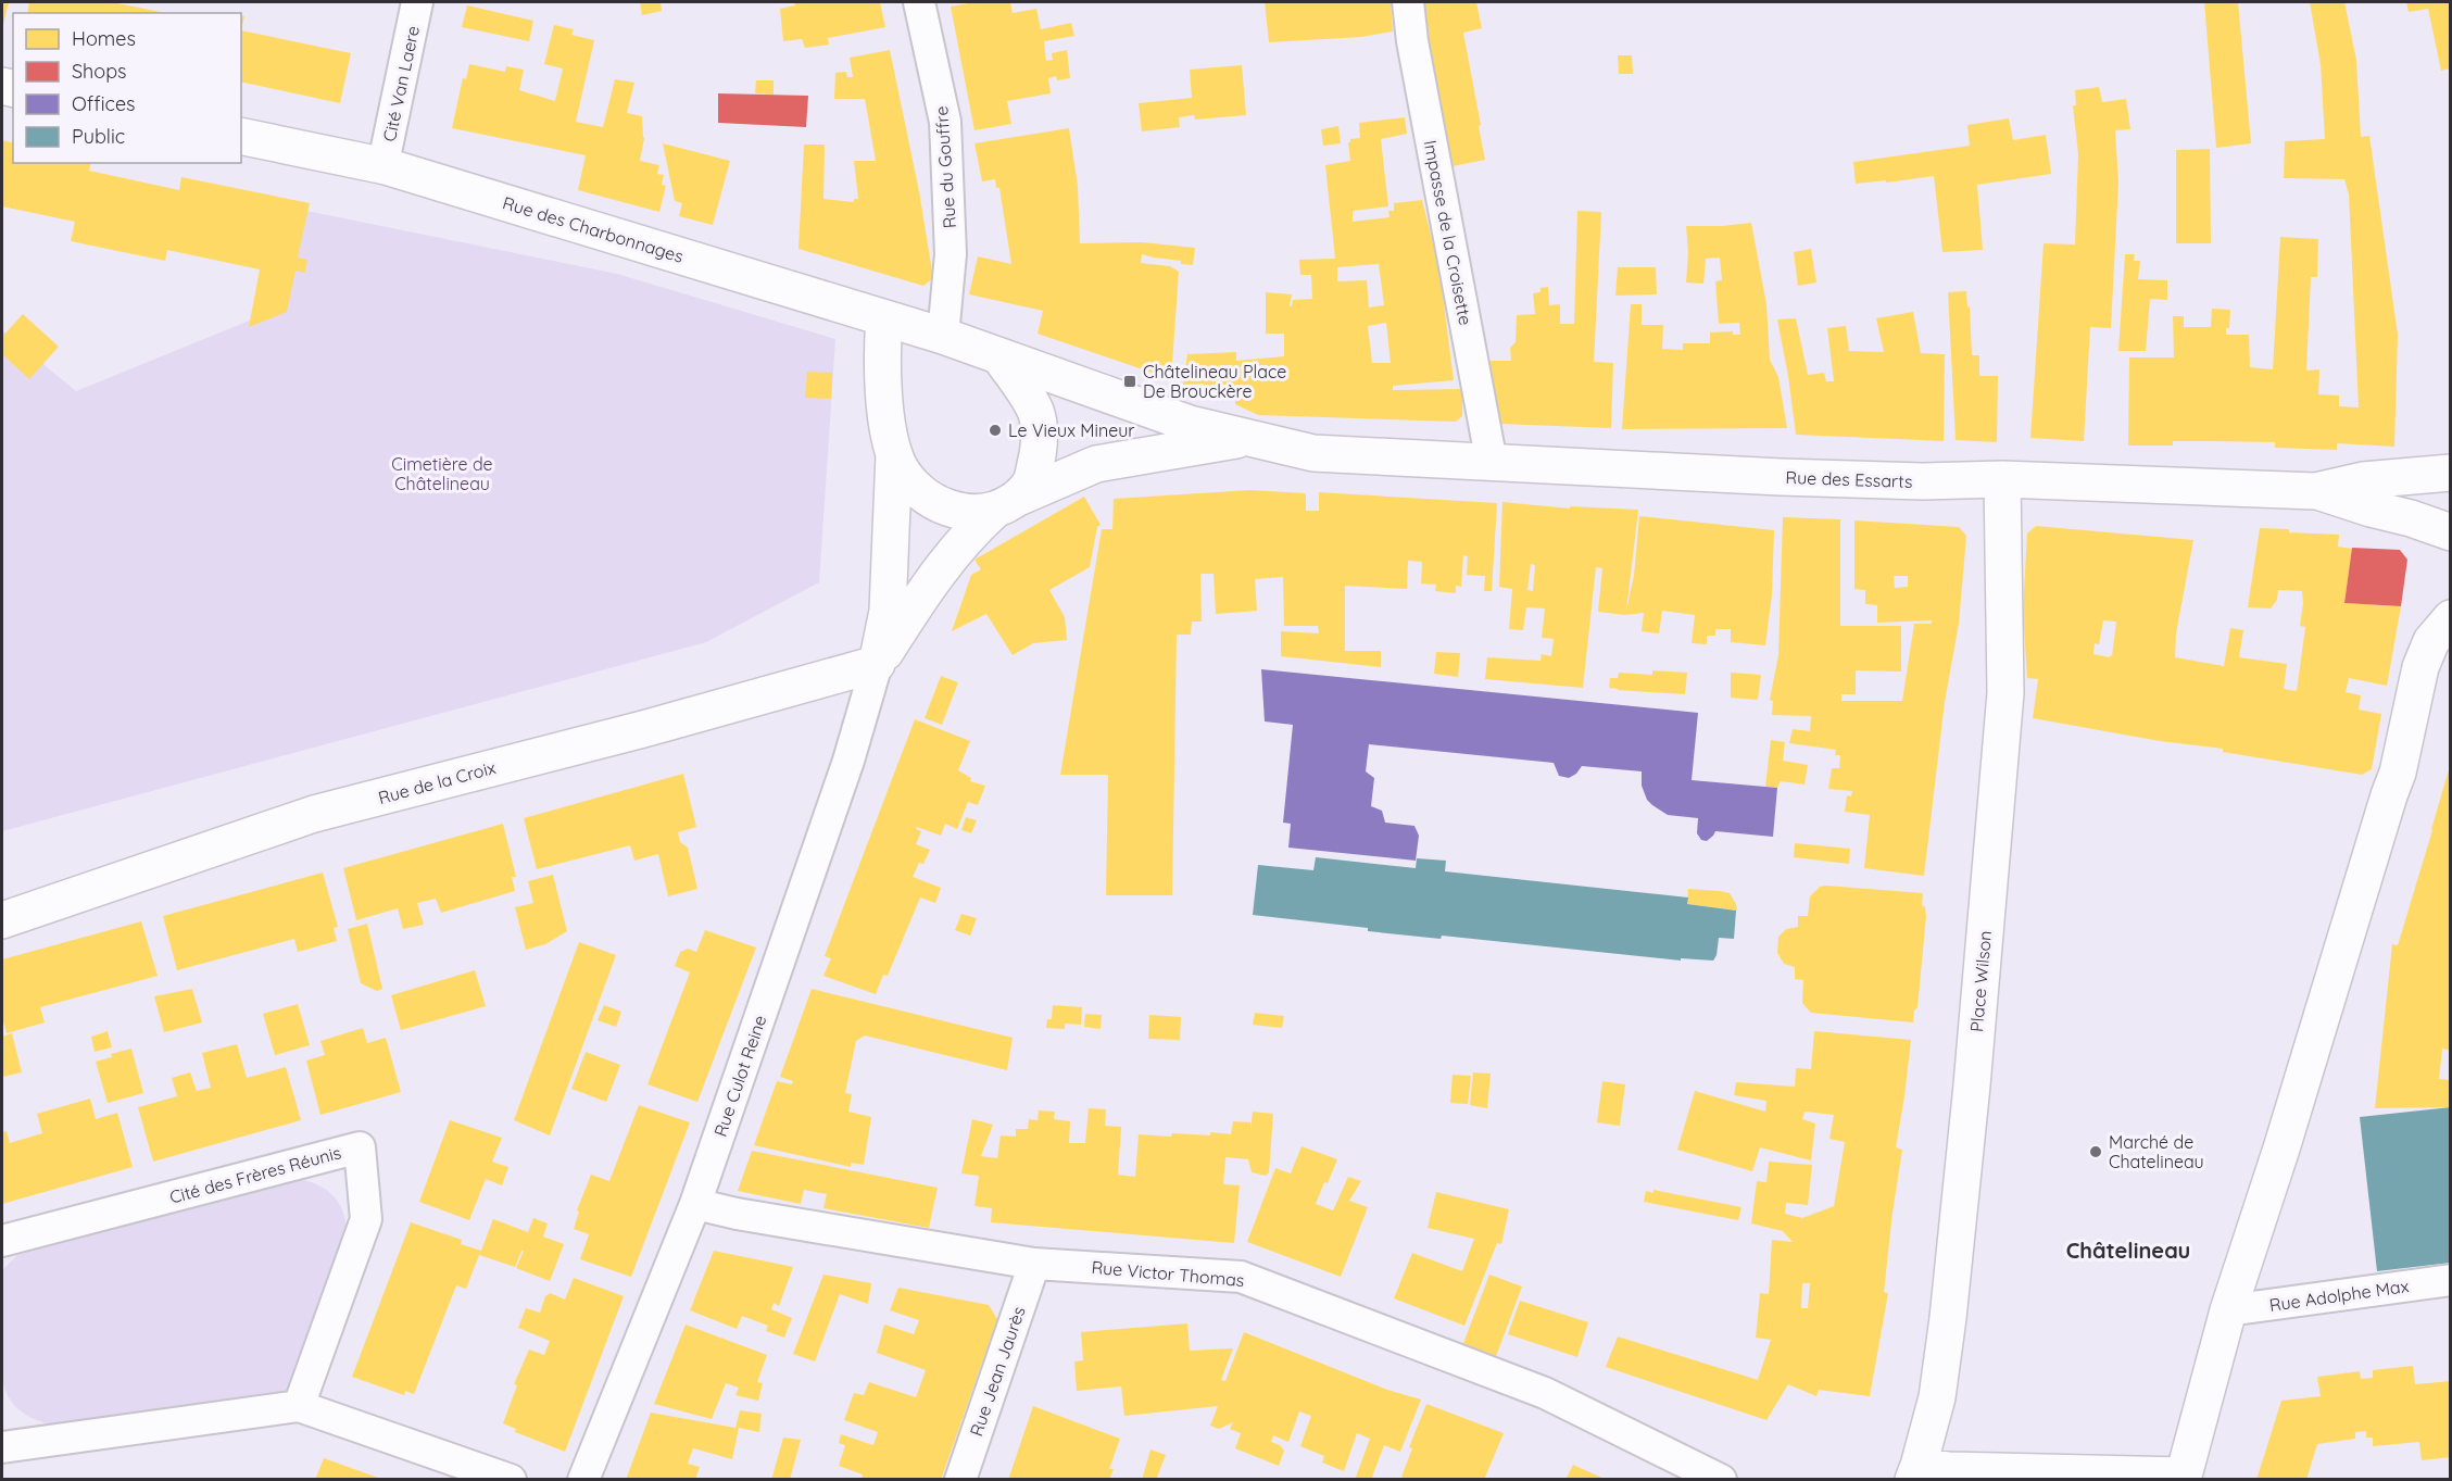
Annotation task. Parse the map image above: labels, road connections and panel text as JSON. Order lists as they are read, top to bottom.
{
  "streets": {
    "street": [
      "Cité Van Laere",
      "Rue du Gouffre",
      "Rue des Charbonnages",
      "Impasse de la Croisette",
      "Rue des Essarts",
      "Rue de la Croix",
      "Place Wilson",
      "Rue Culot Reine",
      "Cité des Frères Réunis",
      "Rue Victor Thomas",
      "Rue Adolphe Max",
      "Rue Jean Jaurès"
    ]
  },
  "crossings": [
    ["Cité Van Laere", "Rue des Charbonnages"],
    ["Rue du Gouffre", "Rue des Charbonnages"],
    ["Rue du Gouffre", "Rue des Essarts"],
    ["Rue des Charbonnages", "Rue des Essarts"],
    ["Impasse de la Croisette", "Rue des Essarts"],
    ["Rue des Essarts", "Place Wilson"],
    ["Rue de la Croix", "Rue Culot Reine"],
    ["Rue Culot Reine", "Rue Victor Thomas"],
    ["Rue Victor Thomas", "Rue Jean Jaurès"]
  ],
  "districts": ["Châtelineau"],
  "parks": ["Cimetière de Châtelineau"],
  "places": {
    "transit": ["Châtelineau Place De Brouckère"],
    "other": ["Le Vieux Mineur", "Marché de Chatelineau"]
  },
  "legend": [
    "Homes",
    "Shops",
    "Offices",
    "Public"
  ]
}
